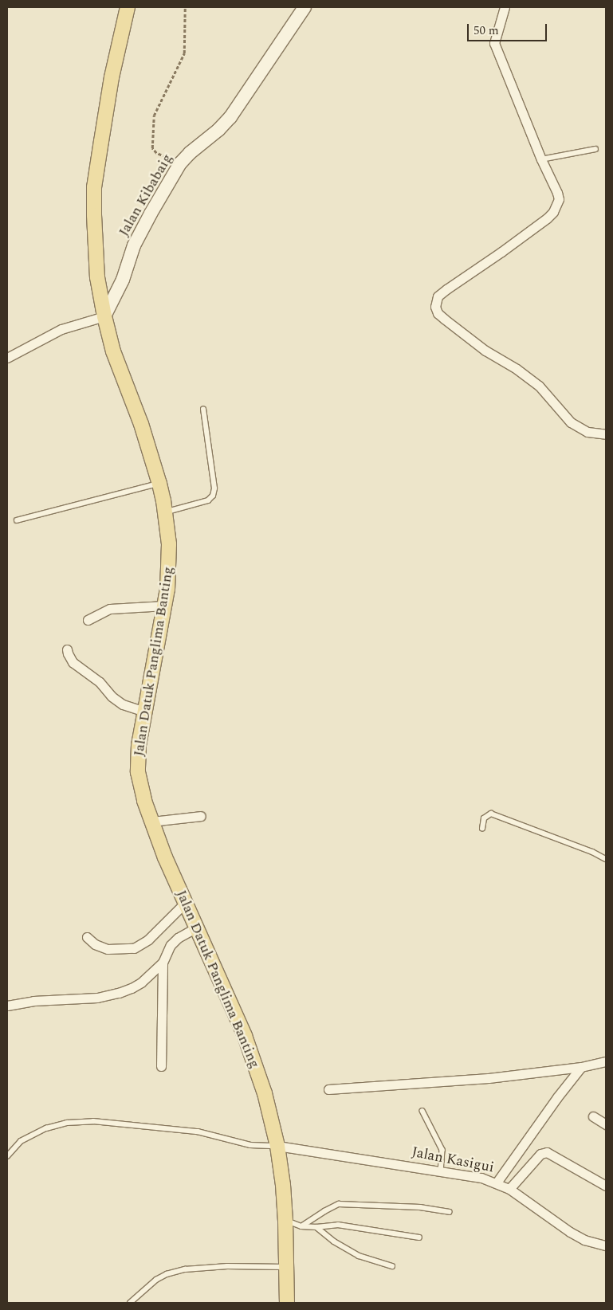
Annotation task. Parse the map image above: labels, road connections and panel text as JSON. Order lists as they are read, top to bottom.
{
  "streets": {
    "main road": ["Jalan Datuk Panglima Banting"],
    "street": ["Jalan Kibabaig", "Jalan Kasigui"]
  },
  "crossings": [
    ["Jalan Kibabaig", "Jalan Datuk Panglima Banting"],
    ["Jalan Datuk Panglima Banting", "Jalan Kasigui"]
  ],
  "scale_bar": "50 m"
}
